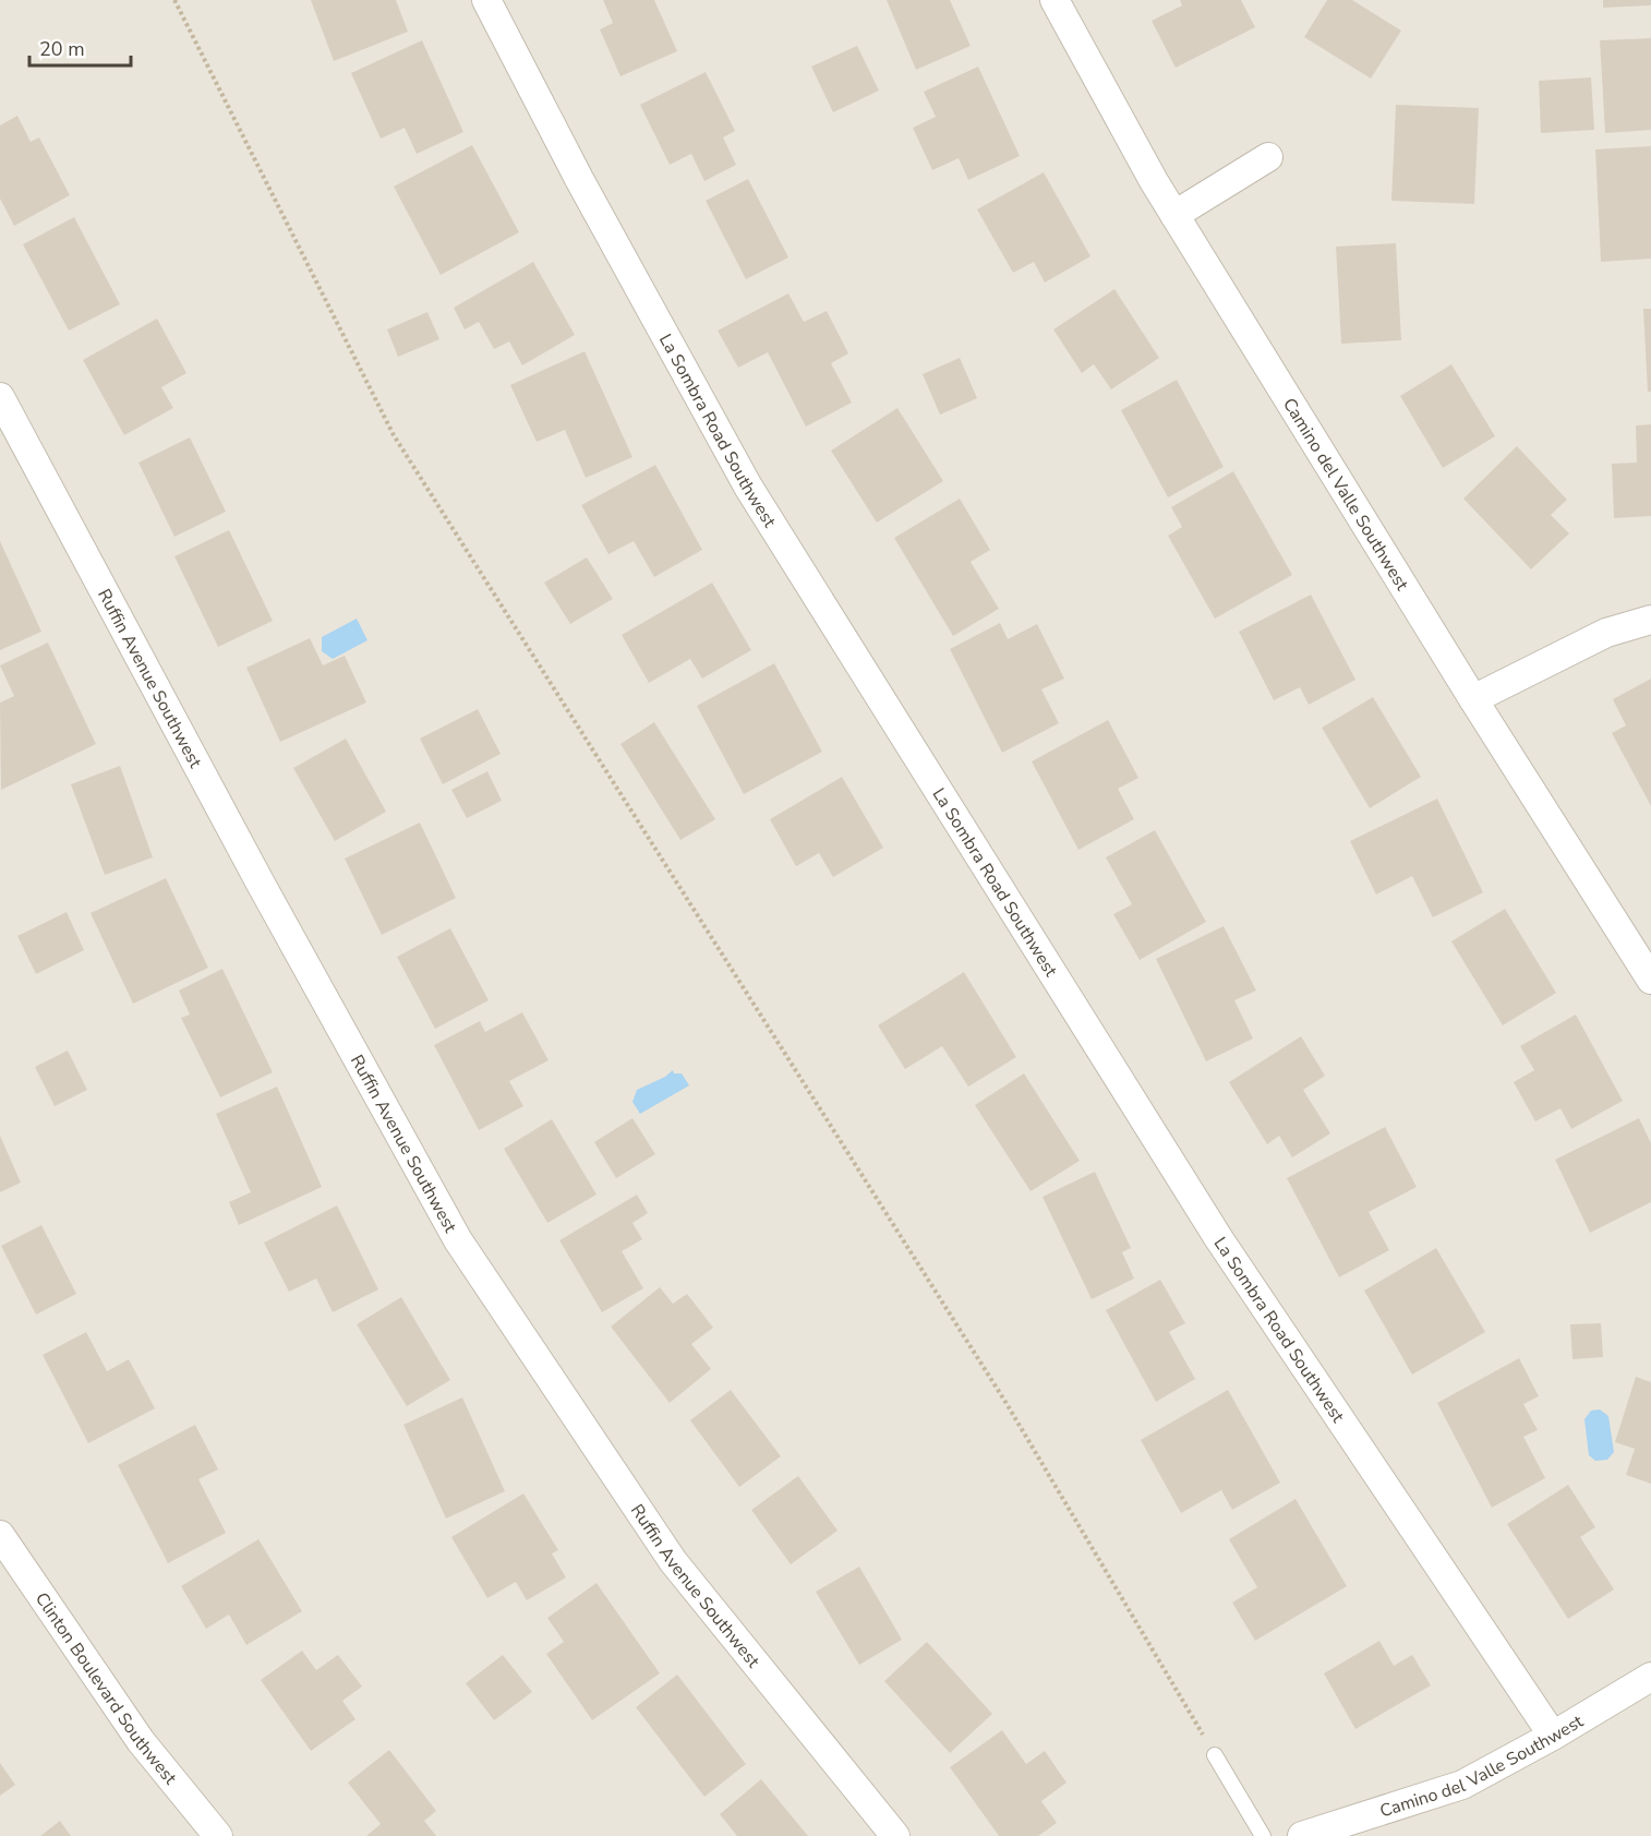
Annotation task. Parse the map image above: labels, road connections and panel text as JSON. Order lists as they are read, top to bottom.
{
  "streets": {
    "street": [
      "La Sombra Road Southwest",
      "Camino del Valle Southwest",
      "Ruffin Avenue Southwest",
      "Clinton Boulevard Southwest"
    ]
  },
  "crossings": [
    ["La Sombra Road Southwest", "Camino del Valle Southwest"]
  ],
  "scale_bar": "20 m"
}
